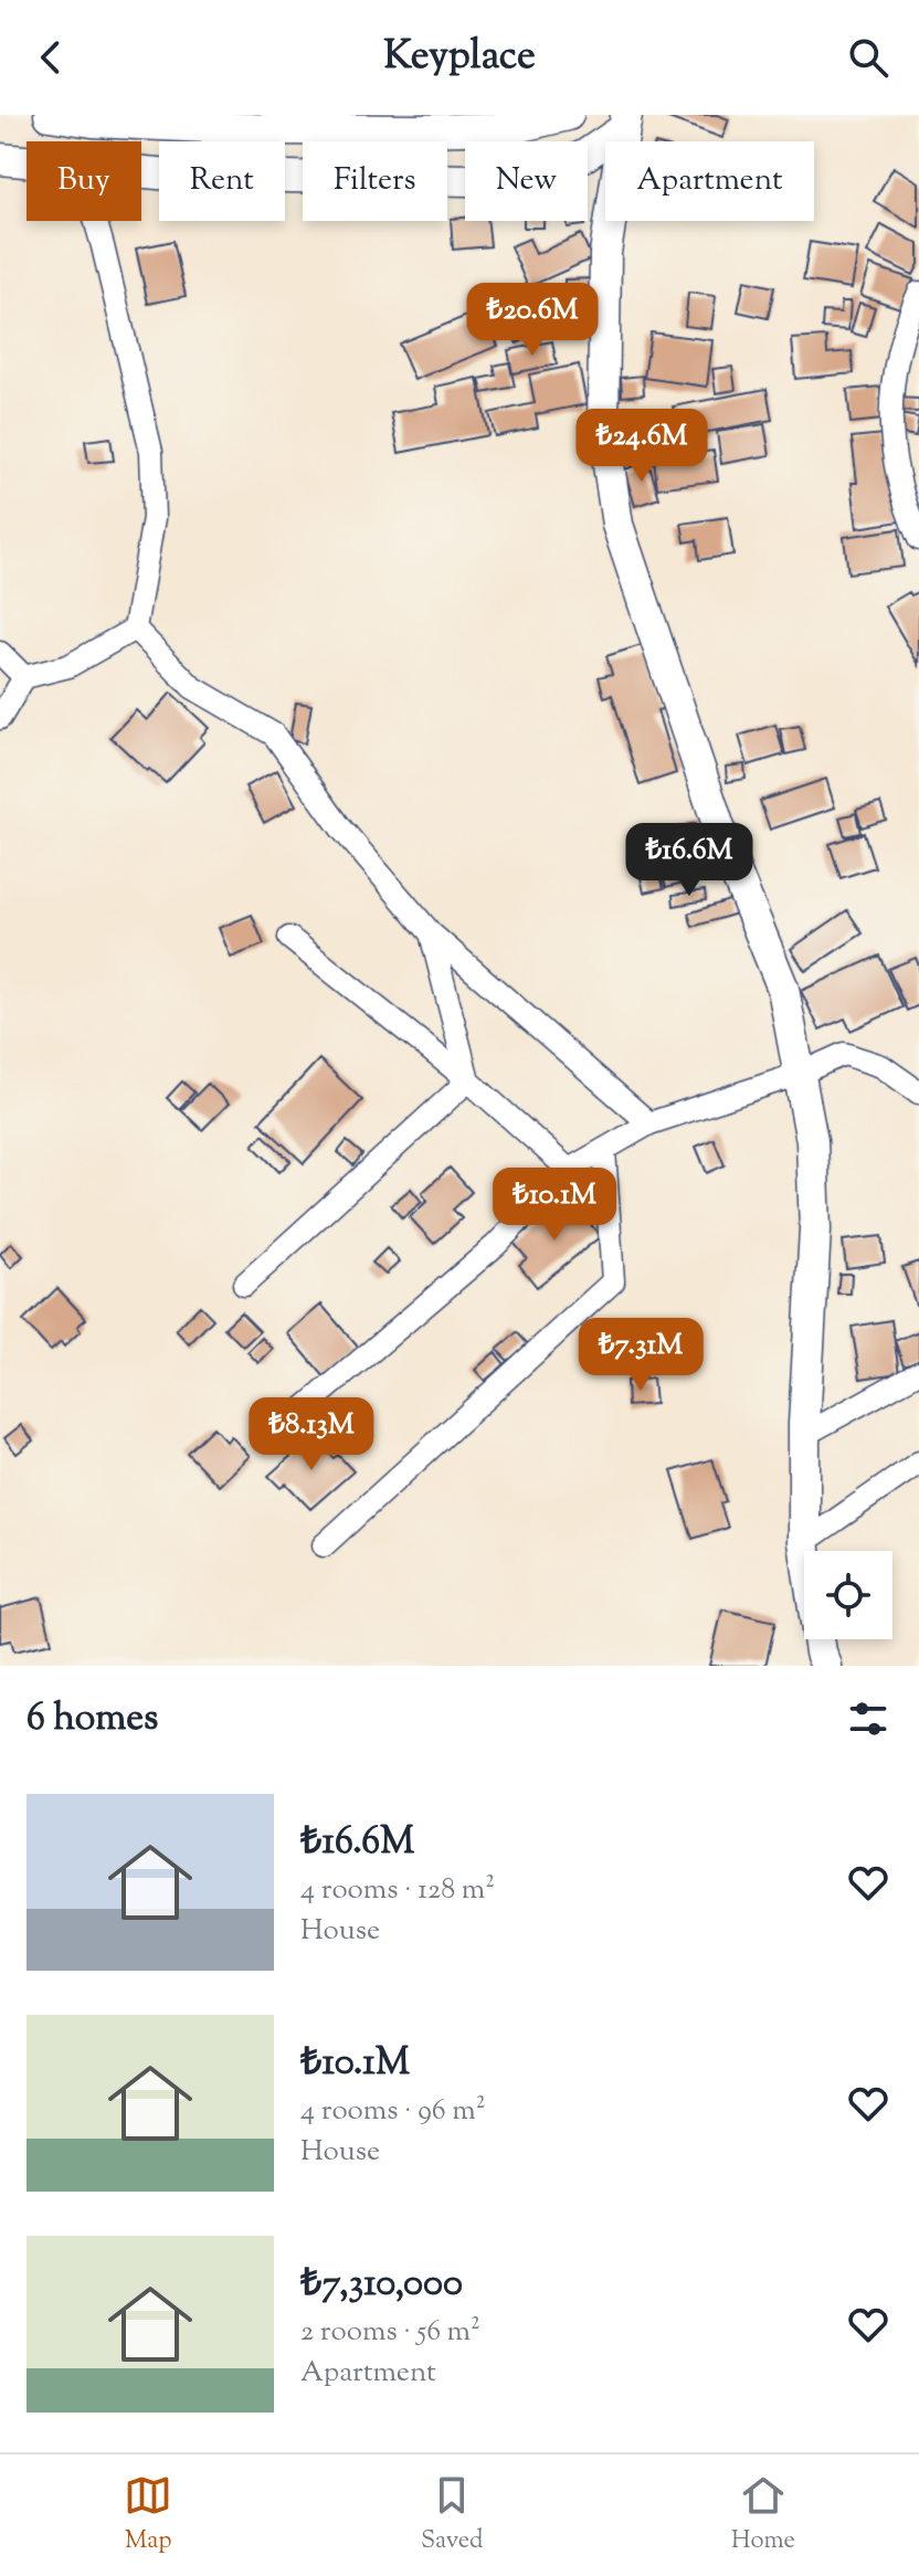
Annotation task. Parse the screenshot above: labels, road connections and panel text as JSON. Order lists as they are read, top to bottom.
{
  "page": {
    "header": "Keyplace",
    "chip": [
      "Buy",
      "Rent",
      "Filters",
      "New",
      "Apartment"
    ],
    "price": [
      "₺20.6M",
      "₺24.6M",
      "₺16.6M",
      "₺10.1M",
      "₺7.31M",
      "₺8.13M"
    ],
    "heading": "6 homes",
    "list": [
      {
        "name": "₺16.6M",
        "note": "4 rooms · 128 m² · House"
      },
      {
        "name": "₺10.1M",
        "note": "4 rooms · 96 m² · House"
      },
      {
        "name": "₺7,310,000",
        "note": "2 rooms · 56 m² · Apartment"
      }
    ],
    "tabs": ["Map", "Saved", "Home"]
  }
}
